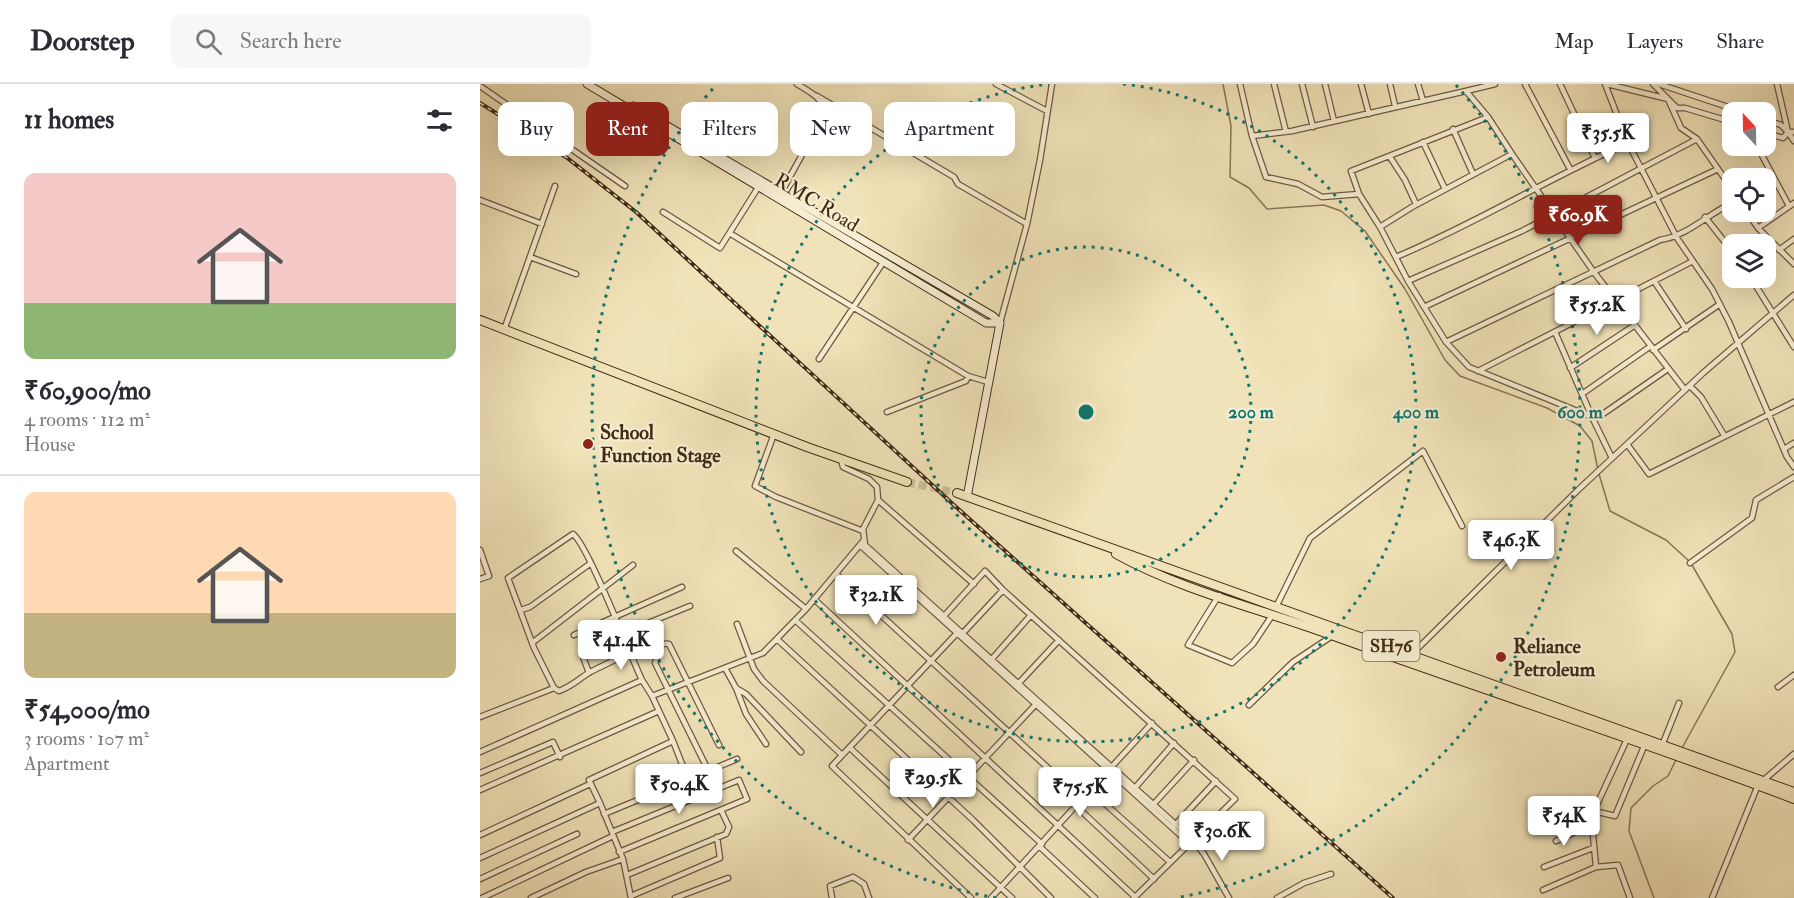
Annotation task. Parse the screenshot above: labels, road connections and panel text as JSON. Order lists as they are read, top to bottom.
{
  "streets": {
    "main road": ["SH76"],
    "street": ["RMC Road"]
  },
  "places": ["School Function Stage", "Reliance Petroleum"],
  "north": "top",
  "page": {
    "header": "Doorstep",
    "search": "Search here",
    "nav": ["Map", "Layers", "Share"],
    "heading": "11 homes",
    "chip": [
      "Buy",
      "Rent",
      "Filters",
      "New",
      "Apartment"
    ],
    "price": [
      "₹35.5K",
      "₹60.9K",
      "₹55.2K",
      "₹46.3K",
      "₹32.1K",
      "₹41.4K",
      "₹29.5K",
      "₹50.4K",
      "₹75.5K",
      "₹54K",
      "₹30.6K"
    ],
    "list": [
      {
        "name": "₹60,900/mo",
        "note": "4 rooms · 112 m² · House"
      },
      {
        "name": "₹54,000/mo",
        "note": "3 rooms · 107 m² · Apartment"
      }
    ]
  },
  "rings": ["200 m", "400 m", "600 m"]
}
